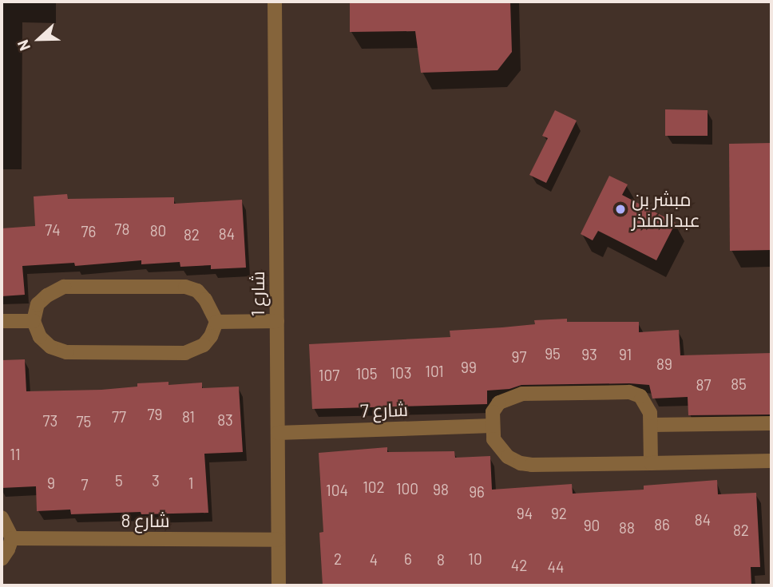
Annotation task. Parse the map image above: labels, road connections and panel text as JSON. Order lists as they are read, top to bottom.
{
  "streets": {
    "street": ["شارع 1", "شارع 7", "شارع 8"]
  },
  "crossings": [
    ["شارع 1", "شارع 7"],
    ["شارع 1", "شارع 8"]
  ],
  "places": ["مبشر بن عبدالمنذر"],
  "house_numbers": [
    "78",
    "74",
    "80",
    "76",
    "84",
    "82",
    "95",
    "93",
    "91",
    "97",
    "89",
    "99",
    "101",
    "103",
    "105",
    "107",
    "85",
    "87",
    "79",
    "77",
    "81",
    "83",
    "73",
    "75",
    "11",
    "5",
    "3",
    "9",
    "1",
    "7",
    "102",
    "100",
    "98",
    "104",
    "96",
    "94",
    "92",
    "84",
    "86",
    "90",
    "88",
    "82",
    "2",
    "6",
    "10",
    "4",
    "8",
    "42",
    "44"
  ],
  "north": "left"
}
